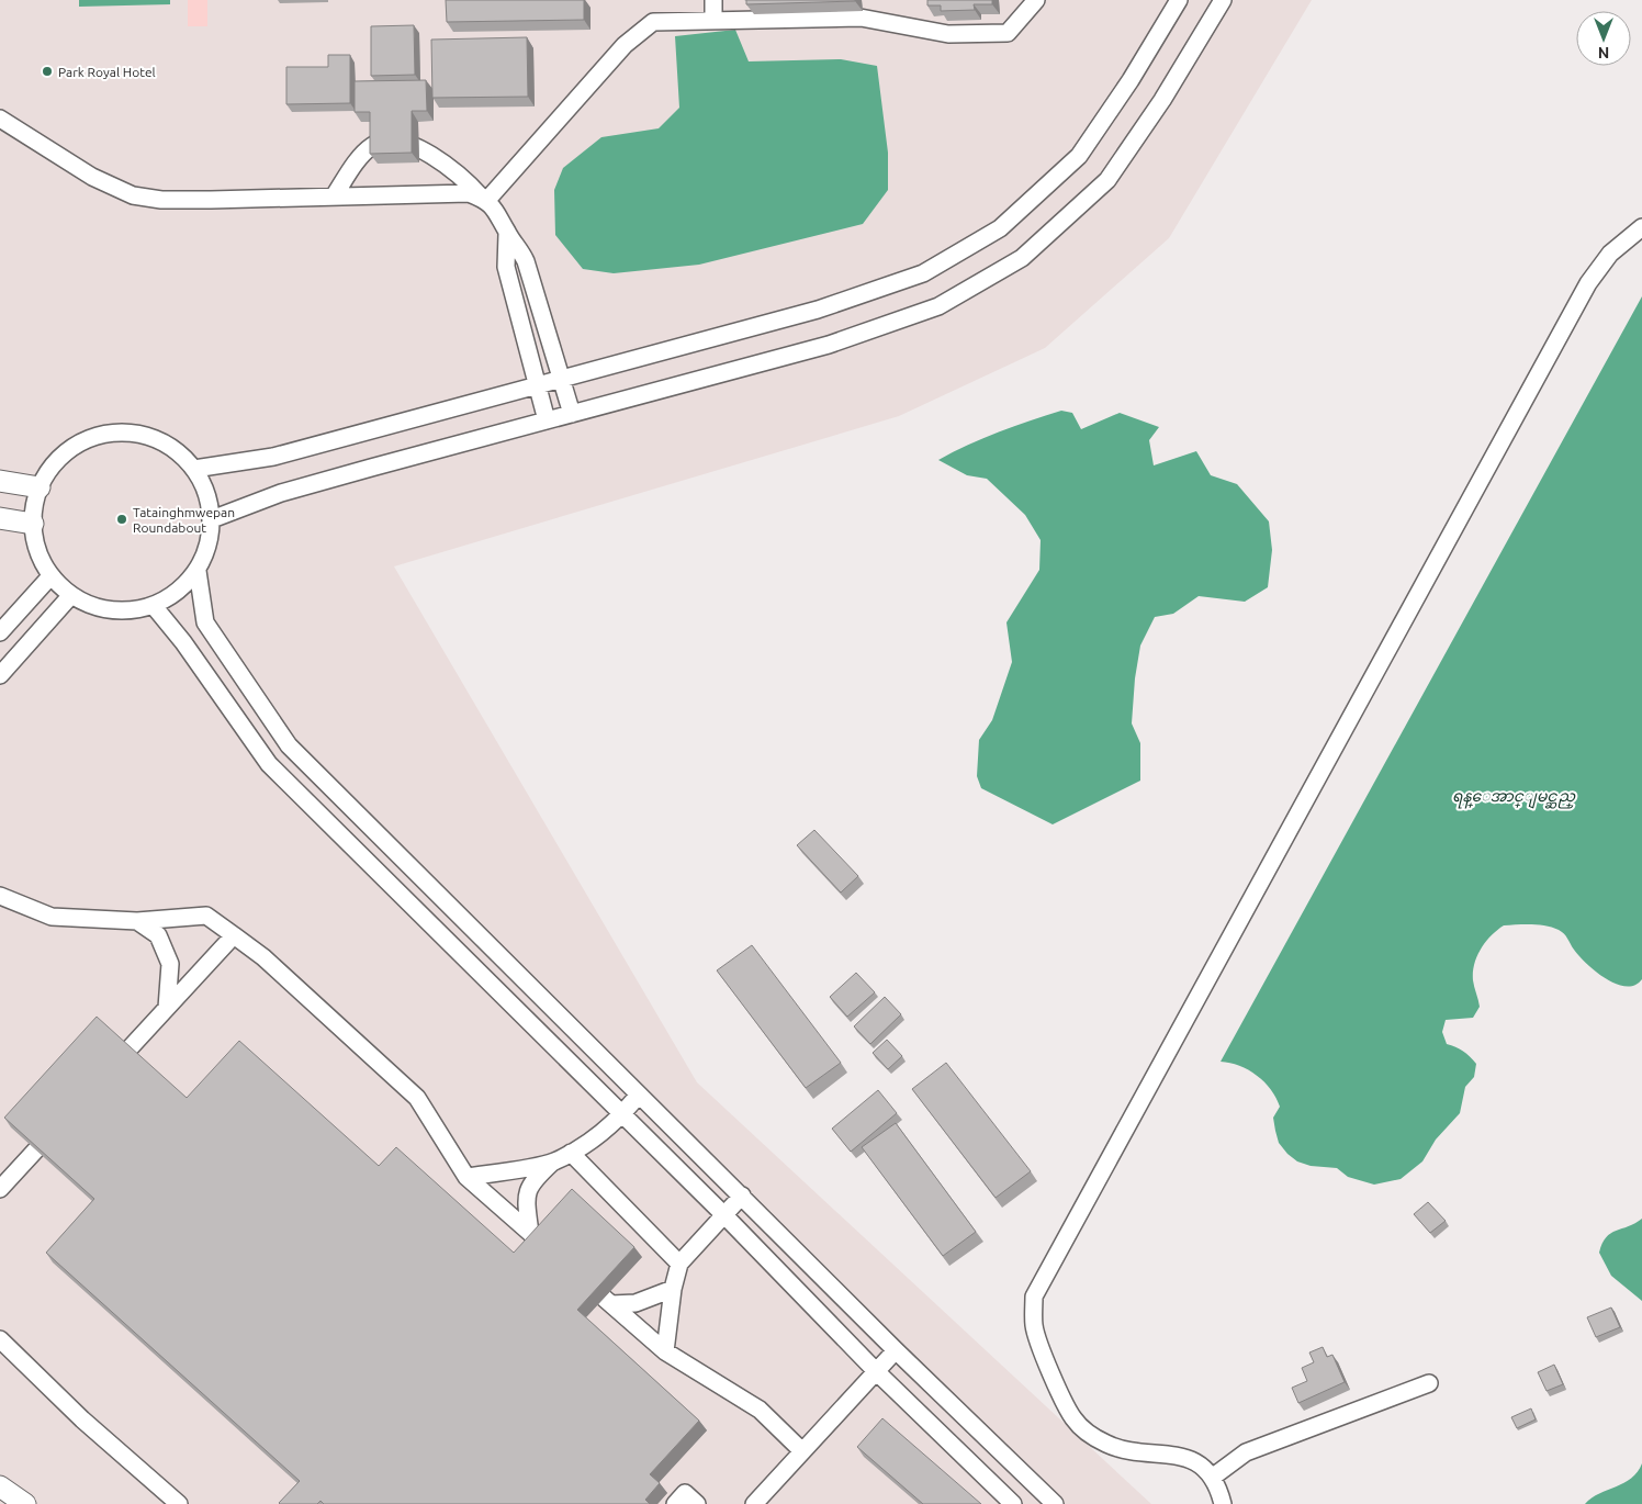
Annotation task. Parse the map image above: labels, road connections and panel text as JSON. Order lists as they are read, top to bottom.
{
  "water": ["ရန္ေအာင္ျမင္ဆည္"],
  "places": ["Park Royal Hotel", "Tatainghmwepan Roundabout"],
  "north": "bottom"
}
